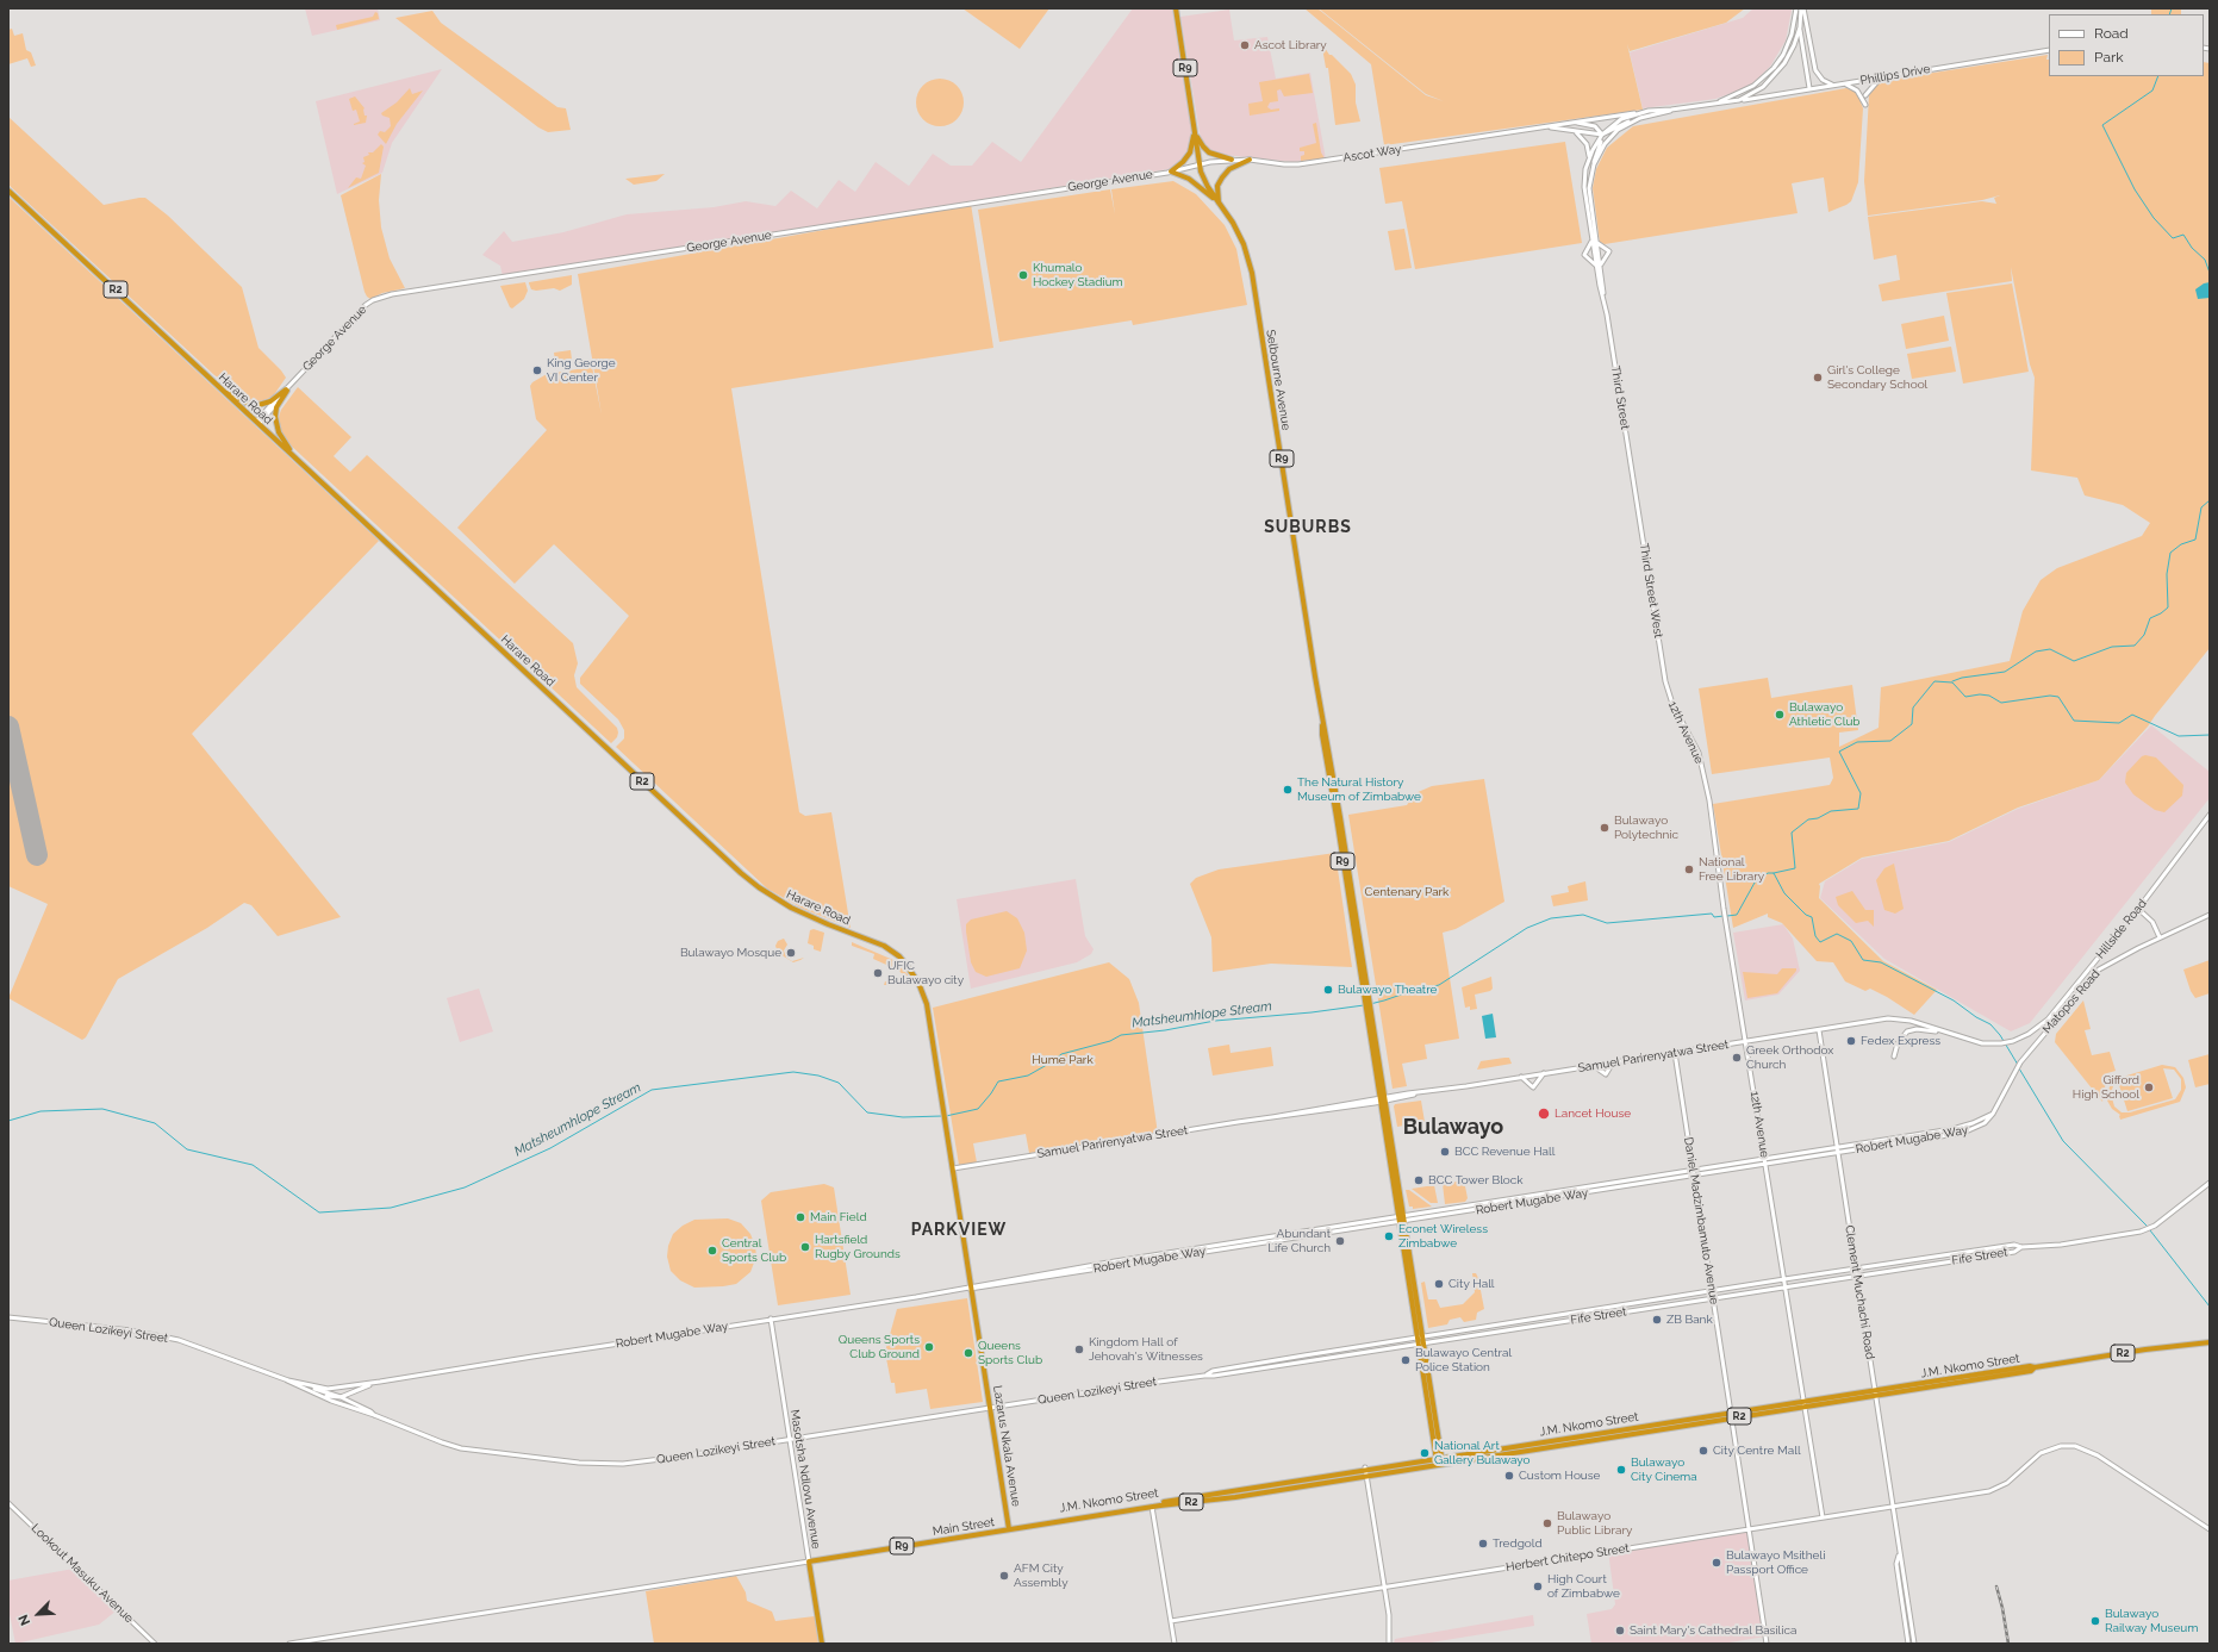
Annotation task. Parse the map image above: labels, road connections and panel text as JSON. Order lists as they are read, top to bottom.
{
  "streets": {
    "highway": [
      "R9",
      "R2",
      "Selbourne Avenue",
      "Harare Road",
      "J.M. Nkomo Street",
      "Lazarus Nkala Avenue",
      "Masotsha Ndlovu Avenue",
      "Main Street"
    ],
    "street": [
      "Phillips Drive",
      "Ascot Way",
      "George Avenue",
      "Third Street",
      "Third Street West",
      "12th Avenue",
      "Hillside Road",
      "Matopos Road",
      "Samuel Parirenyatwa Street",
      "Robert Mugabe Way",
      "Daniel Madzimbamuto Avenue",
      "Fife Street",
      "Clement Muchachi Road",
      "Queen Lozikeyi Street",
      "Herbert Chitepo Street",
      "Lookout Masuku Avenue"
    ]
  },
  "crossings": [
    ["R9", "Ascot Way"],
    ["R9", "George Avenue"],
    ["R9", "Selbourne Avenue"],
    ["R9", "Samuel Parirenyatwa Street"],
    ["R9", "Robert Mugabe Way"],
    ["R9", "Fife Street"],
    ["R9", "J.M. Nkomo Street"],
    ["Ascot Way", "George Avenue"],
    ["Ascot Way", "Selbourne Avenue"],
    ["George Avenue", "Selbourne Avenue"],
    ["George Avenue", "Harare Road"],
    ["Selbourne Avenue", "Samuel Parirenyatwa Street"],
    ["Third Street", "Third Street West"],
    ["Harare Road", "Samuel Parirenyatwa Street"],
    ["Harare Road", "Lazarus Nkala Avenue"],
    ["Third Street West", "12th Avenue"],
    ["12th Avenue", "Samuel Parirenyatwa Street"],
    ["12th Avenue", "Robert Mugabe Way"],
    ["12th Avenue", "Fife Street"],
    ["12th Avenue", "J.M. Nkomo Street"],
    ["12th Avenue", "Herbert Chitepo Street"],
    ["Hillside Road", "Samuel Parirenyatwa Street"],
    ["Matopos Road", "Robert Mugabe Way"],
    ["Samuel Parirenyatwa Street", "Daniel Madzimbamuto Avenue"],
    ["Samuel Parirenyatwa Street", "Clement Muchachi Road"],
    ["Samuel Parirenyatwa Street", "Lazarus Nkala Avenue"],
    ["Robert Mugabe Way", "Daniel Madzimbamuto Avenue"],
    ["Robert Mugabe Way", "Clement Muchachi Road"],
    ["Robert Mugabe Way", "Queen Lozikeyi Street"],
    ["Robert Mugabe Way", "Lazarus Nkala Avenue"],
    ["Robert Mugabe Way", "Masotsha Ndlovu Avenue"],
    ["Daniel Madzimbamuto Avenue", "Fife Street"],
    ["Daniel Madzimbamuto Avenue", "J.M. Nkomo Street"],
    ["Daniel Madzimbamuto Avenue", "Herbert Chitepo Street"],
    ["Fife Street", "Clement Muchachi Road"],
    ["Fife Street", "Queen Lozikeyi Street"],
    ["Clement Muchachi Road", "J.M. Nkomo Street"],
    ["Clement Muchachi Road", "Herbert Chitepo Street"],
    ["Queen Lozikeyi Street", "Lazarus Nkala Avenue"],
    ["Queen Lozikeyi Street", "Masotsha Ndlovu Avenue"],
    ["J.M. Nkomo Street", "Lazarus Nkala Avenue"],
    ["J.M. Nkomo Street", "Main Street"],
    ["Lazarus Nkala Avenue", "Main Street"],
    ["Masotsha Ndlovu Avenue", "Main Street"]
  ],
  "districts": ["SUBURBS", "Bulawayo", "PARKVIEW"],
  "water": ["Matsheumhlope Stream"],
  "parks": ["Centenary Park", "Hume Park"],
  "places": [
    "Ascot Library",
    "Khumalo Hockey Stadium",
    "King George VI Center",
    "Girl's College Secondary School",
    "Bulawayo Athletic Club",
    "The Natural History Museum of Zimbabwe",
    "Bulawayo Polytechnic",
    "National Free Library",
    "Bulawayo Mosque",
    "UFIC Bulawayo city",
    "Bulawayo Theatre",
    "Fedex Express",
    "Greek Orthodox Church",
    "Gifford High School",
    "Lancet House",
    "BCC Revenue Hall",
    "BCC Tower Block",
    "Main Field",
    "Econet Wireless Zimbabwe",
    "Abundant Life Church",
    "Hartsfield Rugby Grounds",
    "Central Sports Club",
    "City Hall",
    "ZB Bank",
    "Queens Sports Club Ground",
    "Kingdom Hall of Jehovah's Witnesses",
    "Queens Sports Club",
    "Bulawayo Central Police Station",
    "City Centre Mall",
    "National Art Gallery Bulawayo",
    "Bulawayo City Cinema",
    "Custom House",
    "Bulawayo Public Library",
    "Tredgold",
    "Bulawayo Msitheli Passport Office",
    "AFM City Assembly",
    "High Court of Zimbabwe",
    "Bulawayo Railway Museum",
    "Saint Mary's Cathedral Basilica"
  ],
  "legend": ["Road", "Park"],
  "north": "bottom left"
}
